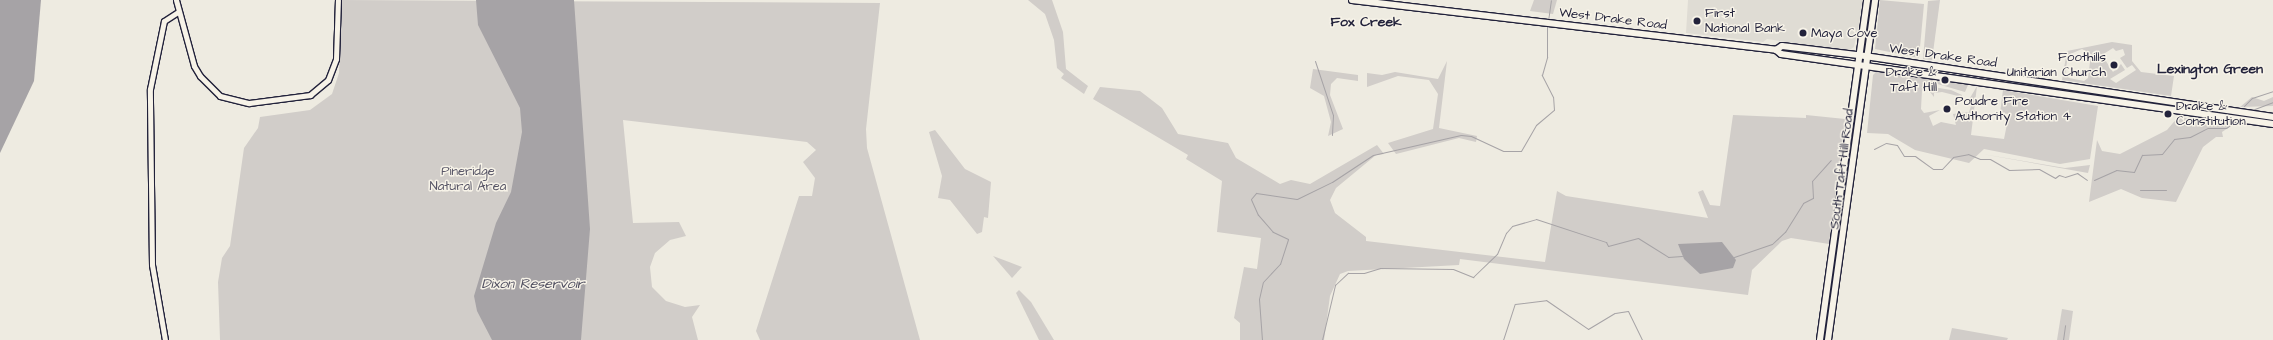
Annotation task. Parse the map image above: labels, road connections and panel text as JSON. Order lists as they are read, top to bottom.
{
  "streets": {
    "main road": ["West Drake Road", "South Taft Hill Road"]
  },
  "crossings": [
    ["West Drake Road", "South Taft Hill Road"]
  ],
  "districts": ["Fox Creek", "Lexington Green"],
  "water": ["Dixon Reservoir"],
  "parks": ["Pineridge Natural Area"],
  "places": [
    "First National Bank",
    "Maya Cove",
    "Foothills Unitarian Church",
    "Drake & Taft Hill",
    "Poudre Fire Authority Station 4",
    "Drake & Constitution"
  ]
}
